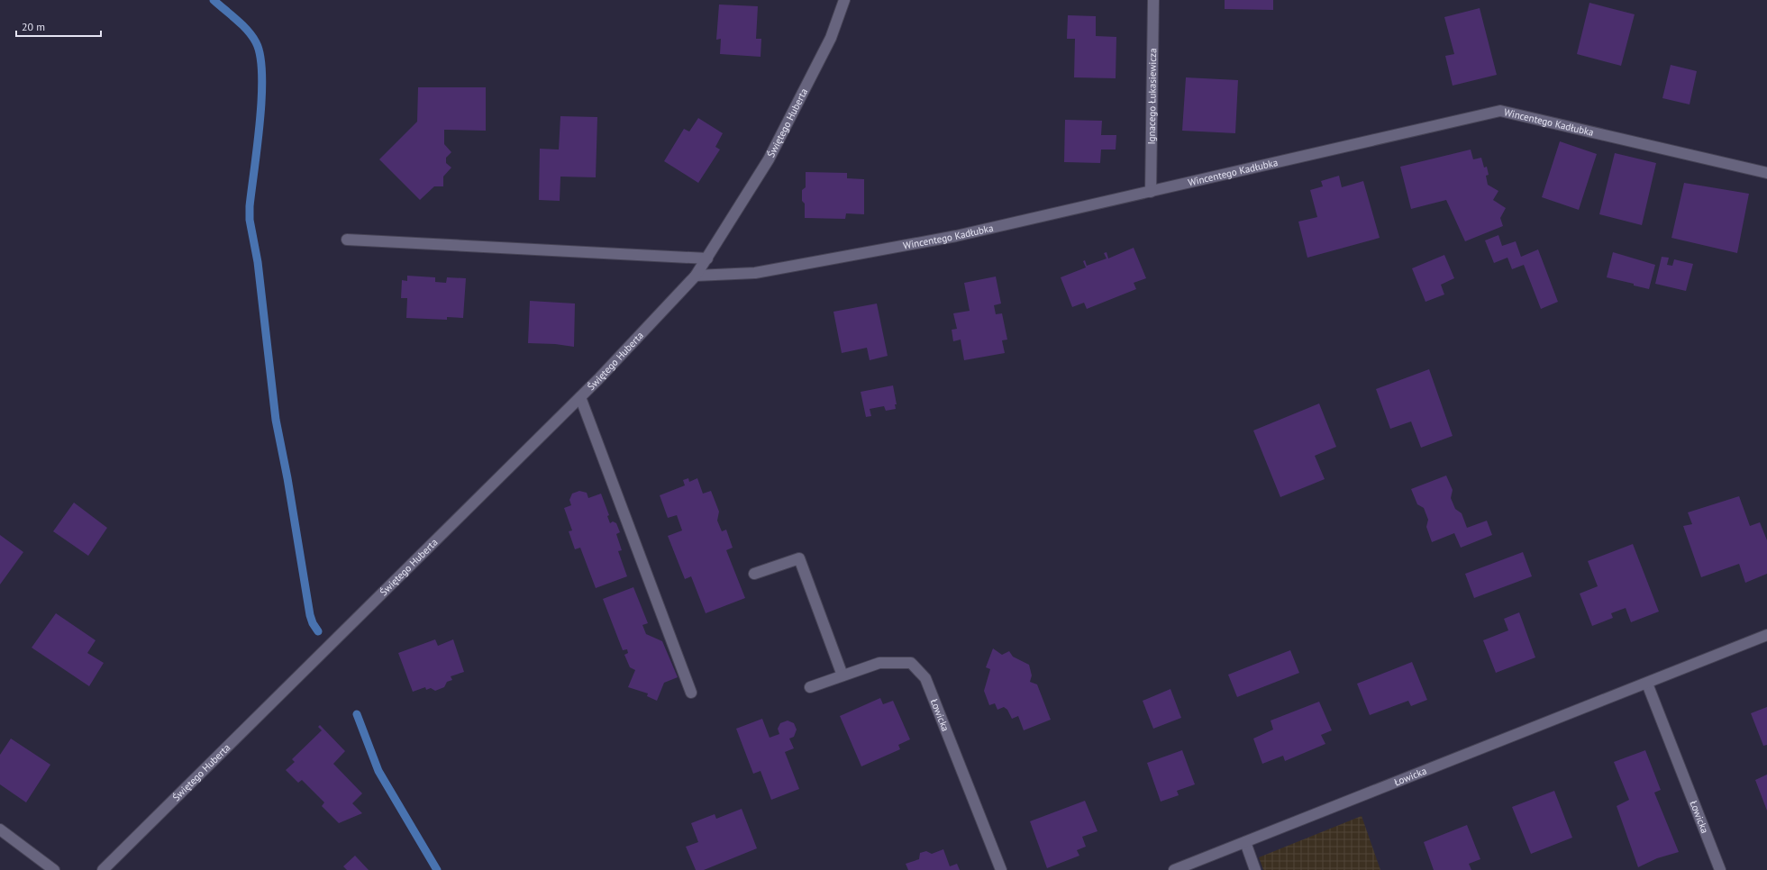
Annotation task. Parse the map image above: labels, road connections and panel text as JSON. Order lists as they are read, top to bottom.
{
  "streets": {
    "street": [
      "Ignacego Łukasiewicza",
      "Wincentego Kadłubka",
      "Świętego Huberta",
      "Łowicka"
    ]
  },
  "crossings": [
    ["Ignacego Łukasiewicza", "Wincentego Kadłubka"],
    ["Wincentego Kadłubka", "Świętego Huberta"]
  ],
  "scale_bar": "20 m"
}
